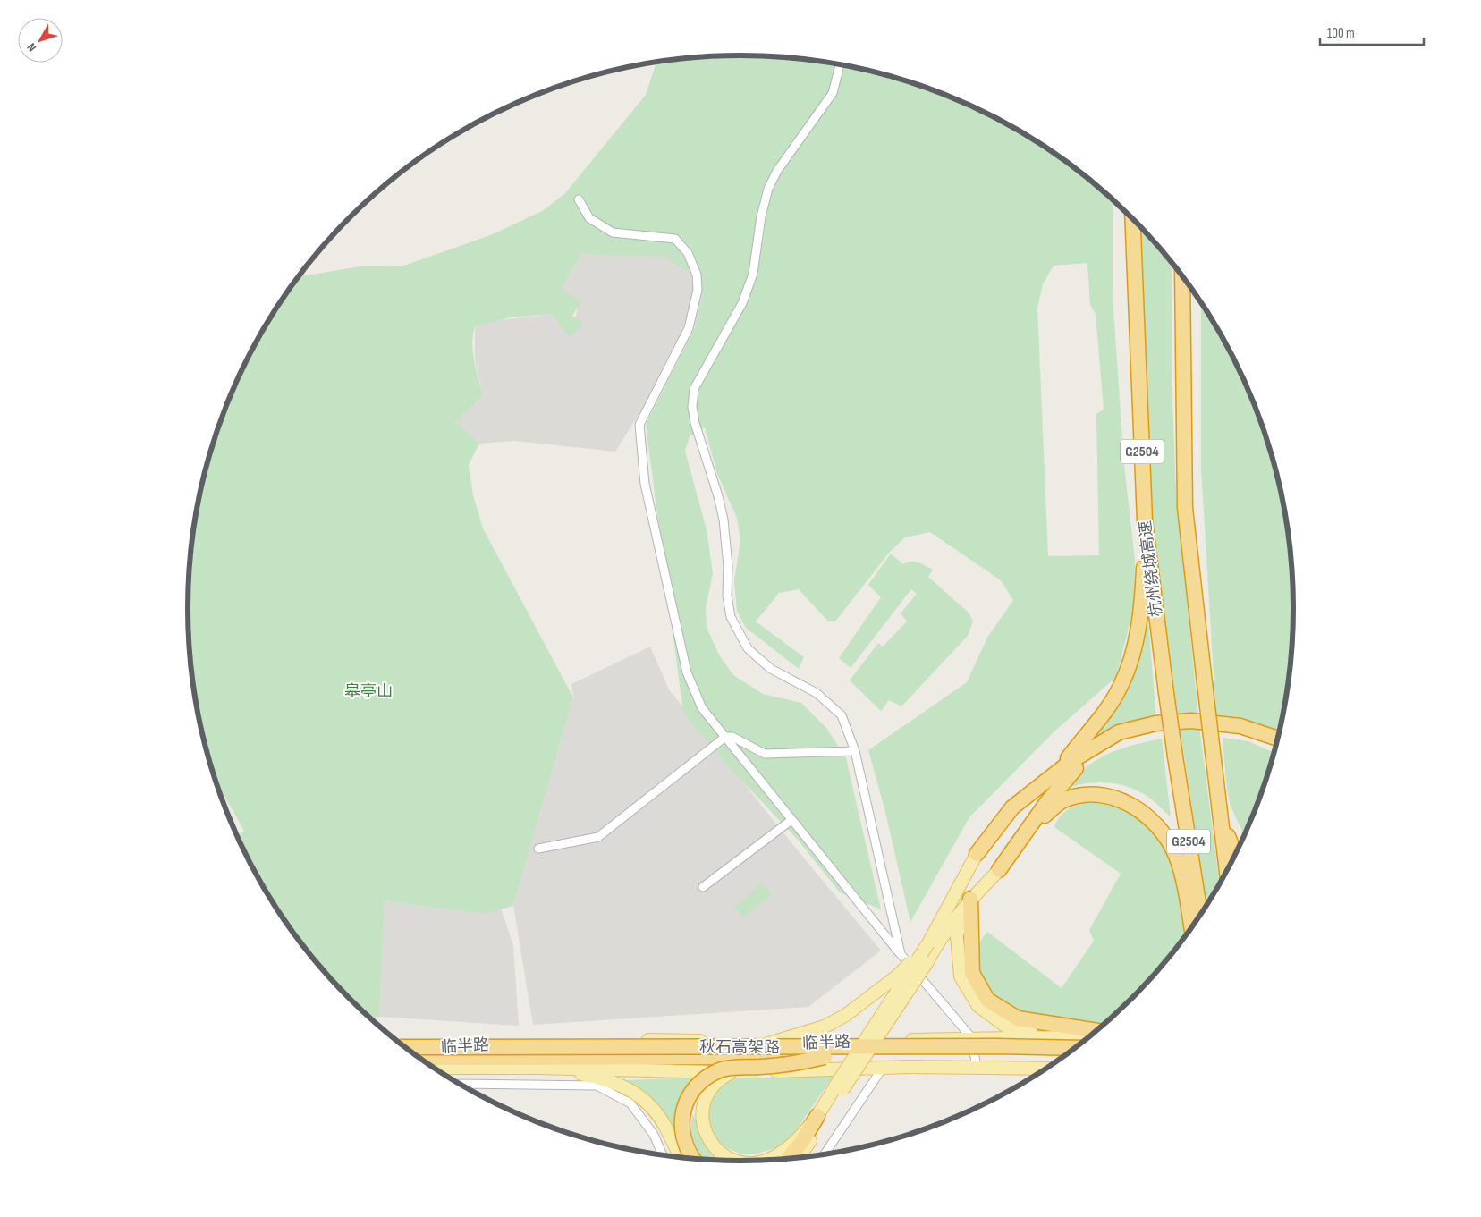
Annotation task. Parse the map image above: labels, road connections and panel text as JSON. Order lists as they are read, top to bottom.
{
  "streets": {
    "highway": ["G2504", "杭州绕城高速", "秋石高架路"],
    "main road": ["临半路"]
  },
  "parks": ["皋亭山"],
  "scale_bar": "100 m",
  "north": "bottom left"
}
